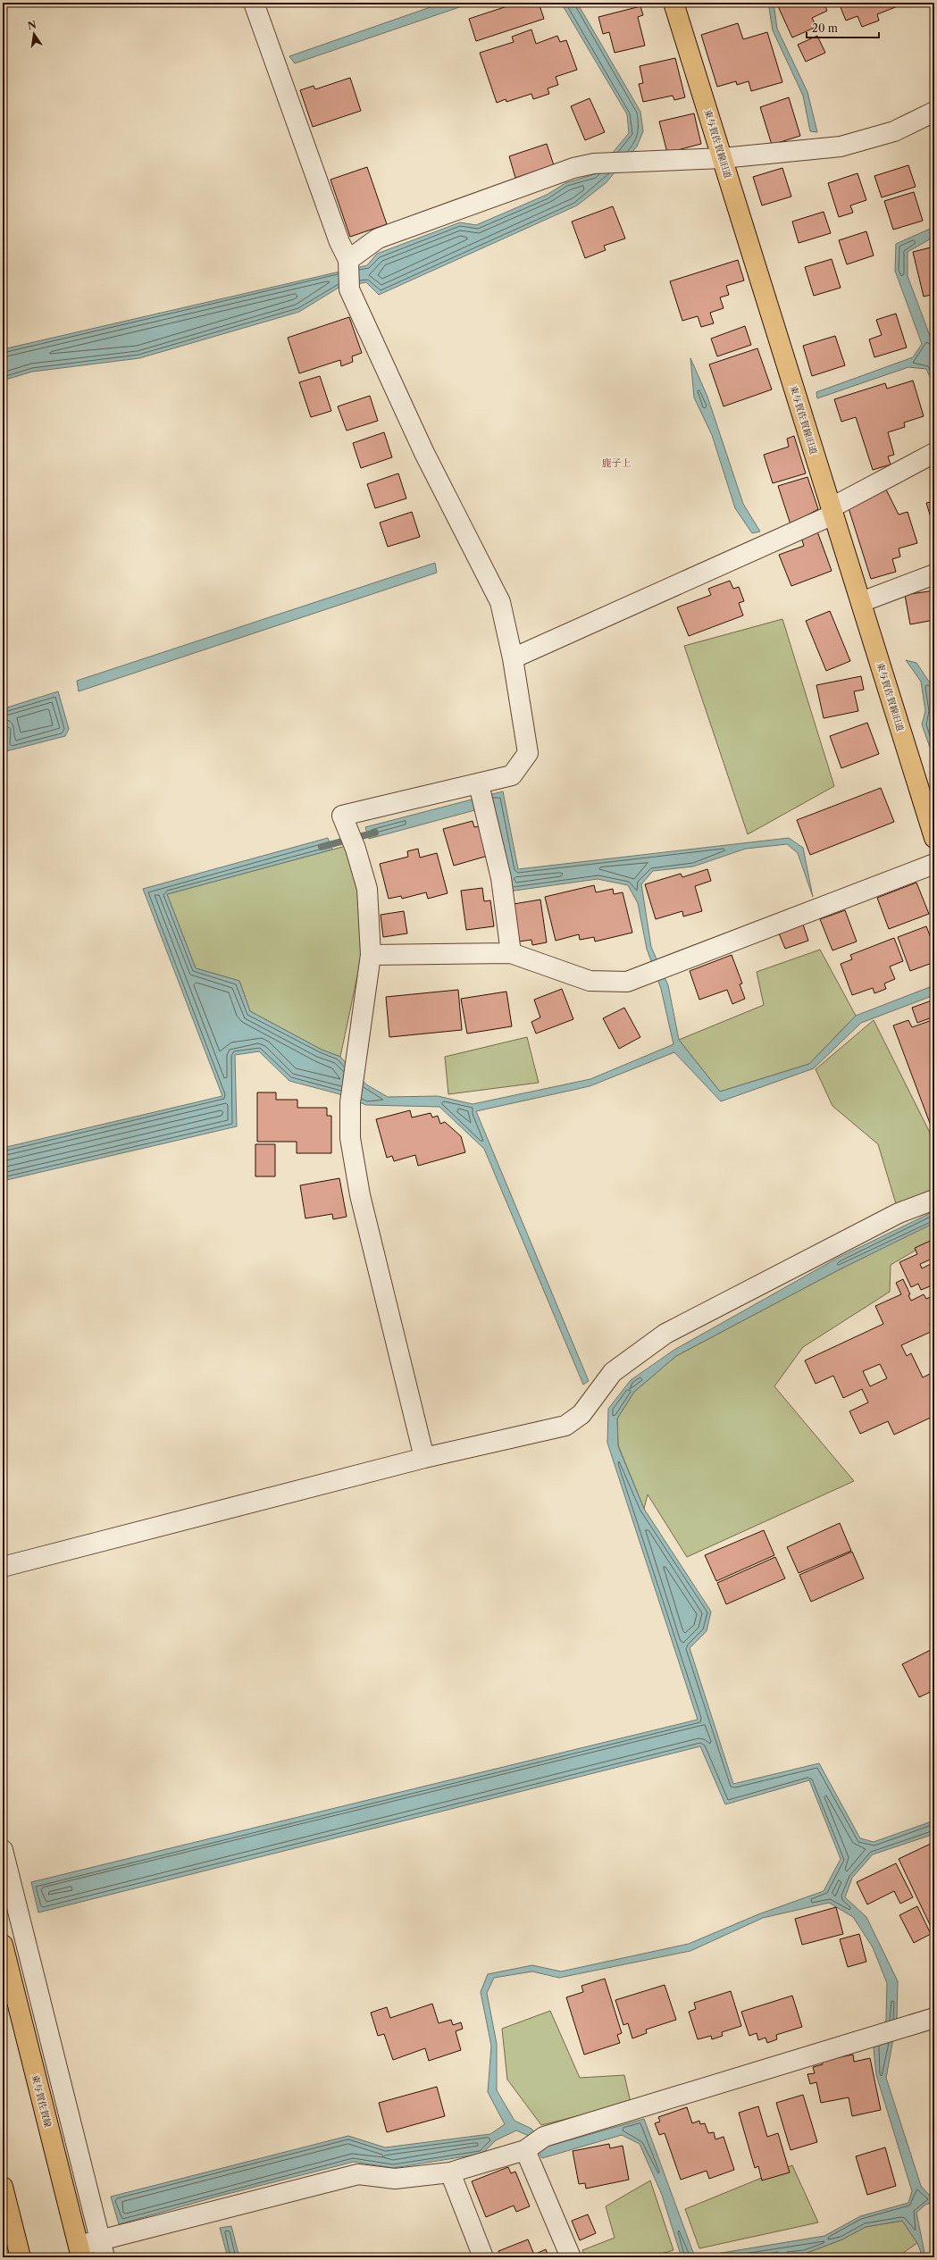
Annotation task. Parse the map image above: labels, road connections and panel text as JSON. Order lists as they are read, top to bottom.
{
  "streets": {
    "main road": ["東与賀佐賀線旧道", "東与賀佐賀線"]
  },
  "districts": ["鹿子上"],
  "scale_bar": "20 m",
  "north": "top"
}
